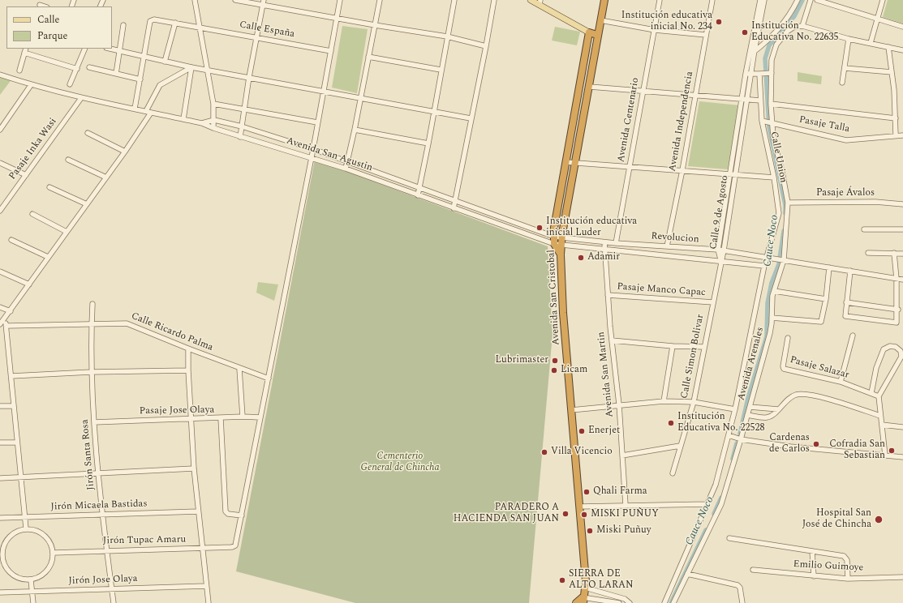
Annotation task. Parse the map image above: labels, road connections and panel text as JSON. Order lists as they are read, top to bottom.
{
  "streets": {
    "highway": ["Avenida San Cristobal"],
    "street": [
      "Calle España",
      "Avenida Centenario",
      "Avenida Independencia",
      "Pasaje Talla",
      "Pasaje Inka Wasi",
      "Avenida San Agustin",
      "Calle Union",
      "Pasaje Ávalos",
      "Calle 9 de Agosto",
      "Revolucion",
      "Pasaje Manco Capac",
      "Calle Ricardo Palma",
      "Calle Simon Bolivar",
      "Avenida Arenales",
      "Pasaje Salazar",
      "Avenida San Martin",
      "Pasaje Jose Olaya",
      "Jirón Santa Rosa",
      "Jirón Micaela Bastidas",
      "Jirón Tupac Amaru",
      "Emilio Guimoye",
      "Jirón Jose Olaya"
    ]
  },
  "crossings": [
    ["Avenida Centenario", "Revolucion"],
    ["Avenida Independencia", "Revolucion"],
    ["Pasaje Talla", "Calle Union"],
    ["Pasaje Talla", "Avenida Arenales"],
    ["Pasaje Inka Wasi", "Avenida San Agustin"],
    ["Avenida San Agustin", "Revolucion"],
    ["Avenida San Agustin", "Avenida San Cristobal"],
    ["Calle Union", "Revolucion"],
    ["Calle Union", "Avenida Arenales"],
    ["Pasaje Ávalos", "Avenida Arenales"],
    ["Calle 9 de Agosto", "Revolucion"],
    ["Calle 9 de Agosto", "Calle Simon Bolivar"],
    ["Revolucion", "Avenida San Cristobal"],
    ["Revolucion", "Calle Simon Bolivar"],
    ["Revolucion", "Avenida Arenales"],
    ["Revolucion", "Avenida San Martin"],
    ["Pasaje Manco Capac", "Calle Simon Bolivar"],
    ["Pasaje Manco Capac", "Avenida San Martin"],
    ["Calle Ricardo Palma", "Jirón Santa Rosa"],
    ["Pasaje Jose Olaya", "Jirón Santa Rosa"],
    ["Jirón Santa Rosa", "Jirón Micaela Bastidas"],
    ["Jirón Santa Rosa", "Jirón Tupac Amaru"],
    ["Jirón Santa Rosa", "Jirón Jose Olaya"]
  ],
  "water": ["Cauce Noco"],
  "parks": ["Cementerio General de Chincha"],
  "places": [
    "Institución educativa inicial No. 234",
    "Institución Educativa No. 22635",
    "Institución educativa inicial Luder",
    "Adamir",
    "Lubrimaster",
    "Licam",
    "Institución Educativa No. 22528",
    "Enerjet",
    "Cardenas de Carlos",
    "Cofradia San Sebastian",
    "Villa Vicencio",
    "Qhali Farma",
    "PARADERO A HACIENDA SAN JUAN",
    "MISKI PUÑUY",
    "Hospital San José de Chincha",
    "Miski Puñuy",
    "SIERRA DE ALTO LARAN"
  ],
  "legend": ["Calle", "Parque"]
}
